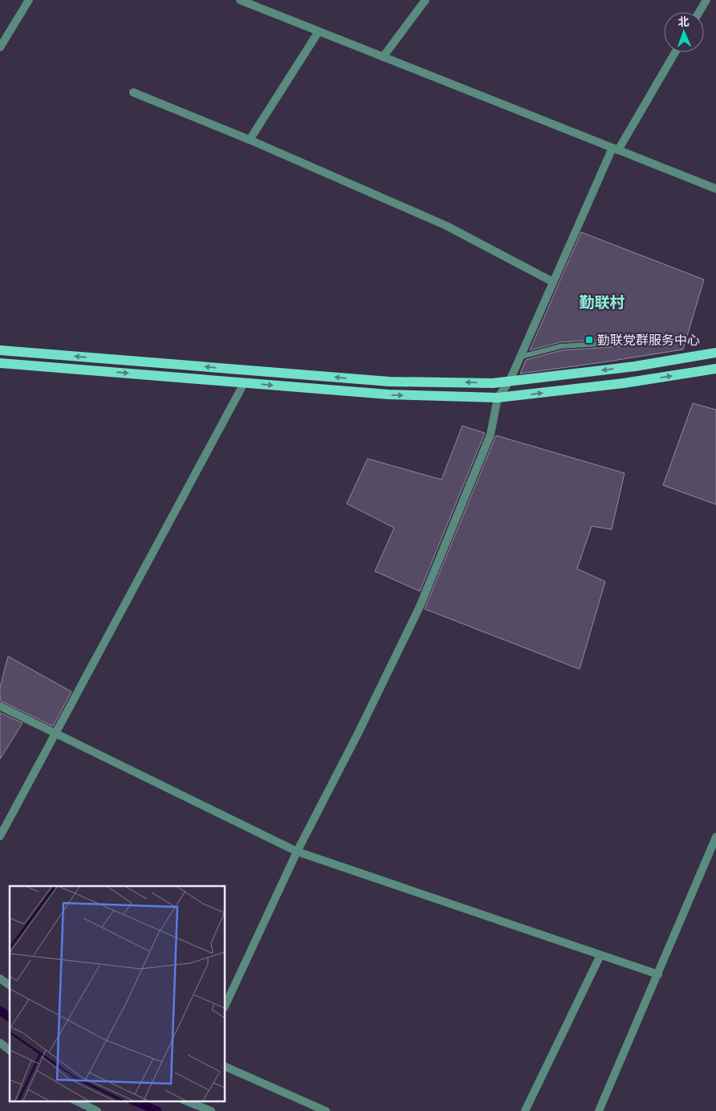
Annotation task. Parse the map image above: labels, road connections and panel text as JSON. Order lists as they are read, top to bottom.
{
  "districts": ["勤联村"],
  "places": {
    "transit": ["勤联党群服务中心"]
  },
  "north": "top"
}
